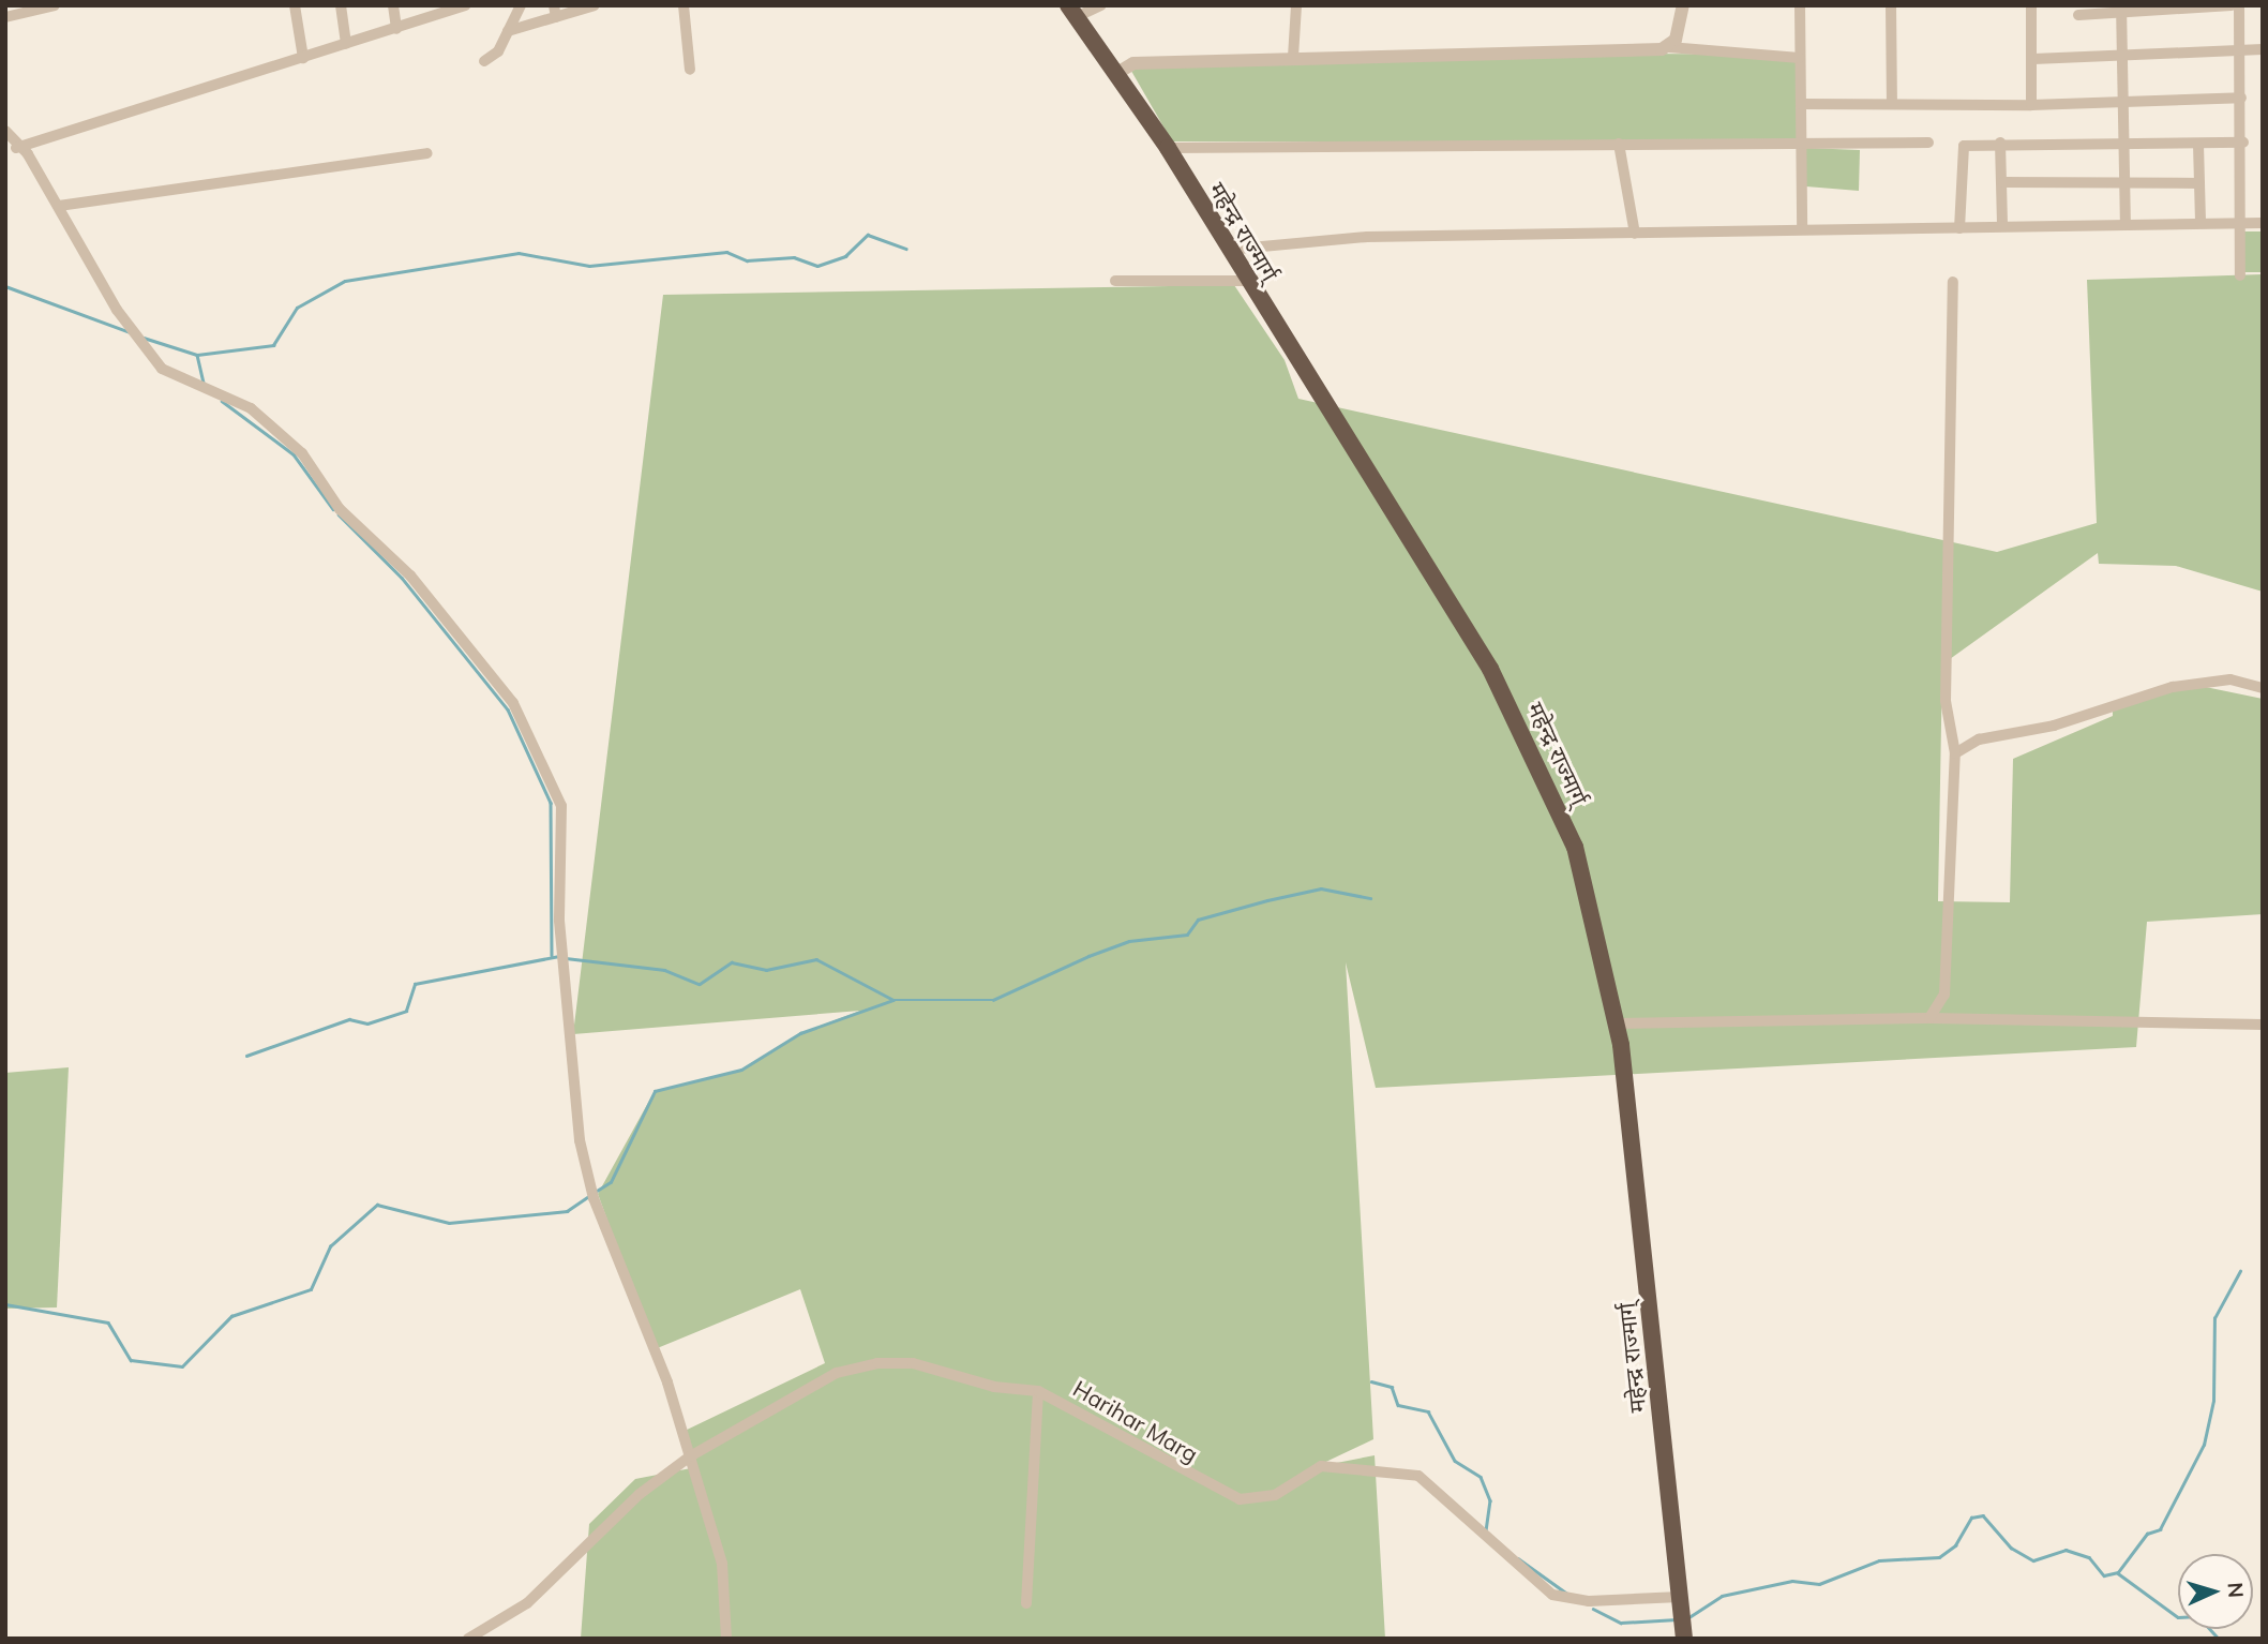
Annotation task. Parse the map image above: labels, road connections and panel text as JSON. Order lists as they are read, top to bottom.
{
  "streets": {
    "highway": ["महेन्द्र राज्मार्ग्"],
    "street": ["Harihar Marg"]
  },
  "crossings": [
    ["महेन्द्र राज्मार्ग्", "Harihar Marg"]
  ],
  "north": "right"
}
